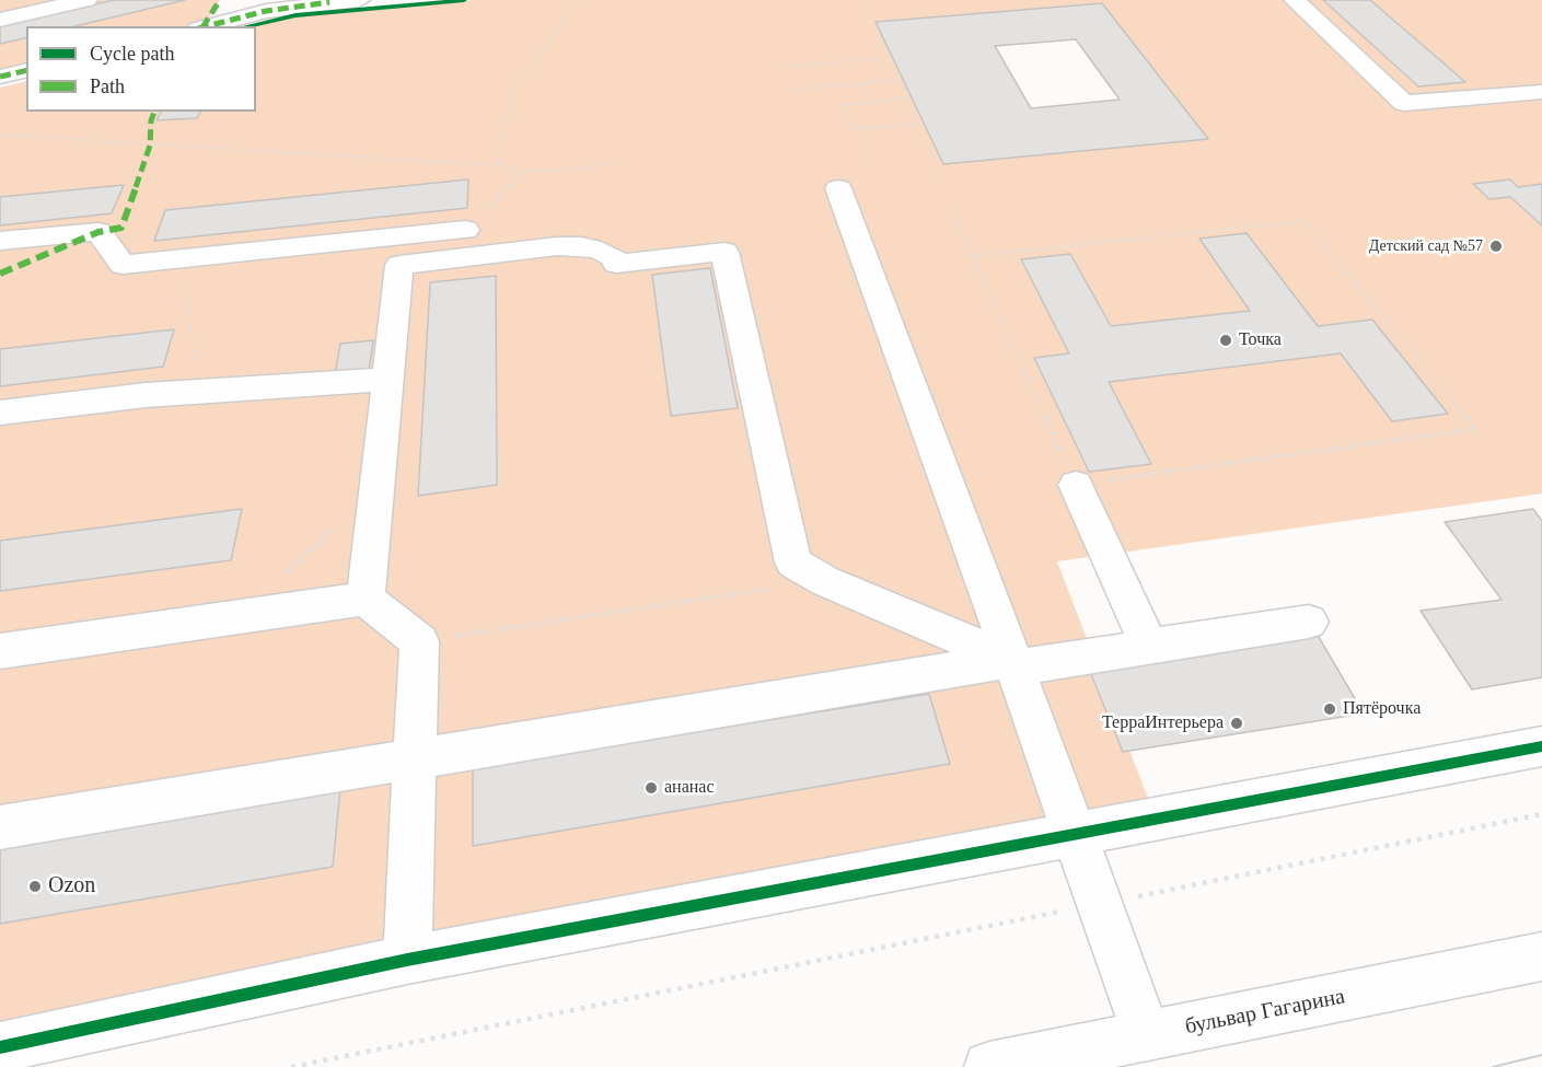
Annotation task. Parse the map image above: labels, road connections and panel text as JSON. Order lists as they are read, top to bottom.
{
  "streets": {
    "street": ["бульвар Гагарина"]
  },
  "places": [
    "Детский сад №57",
    "Точка",
    "Пятёрочка",
    "ТерраИнтерьера",
    "ананас",
    "Ozon"
  ],
  "legend": ["Cycle path", "Path"]
}
